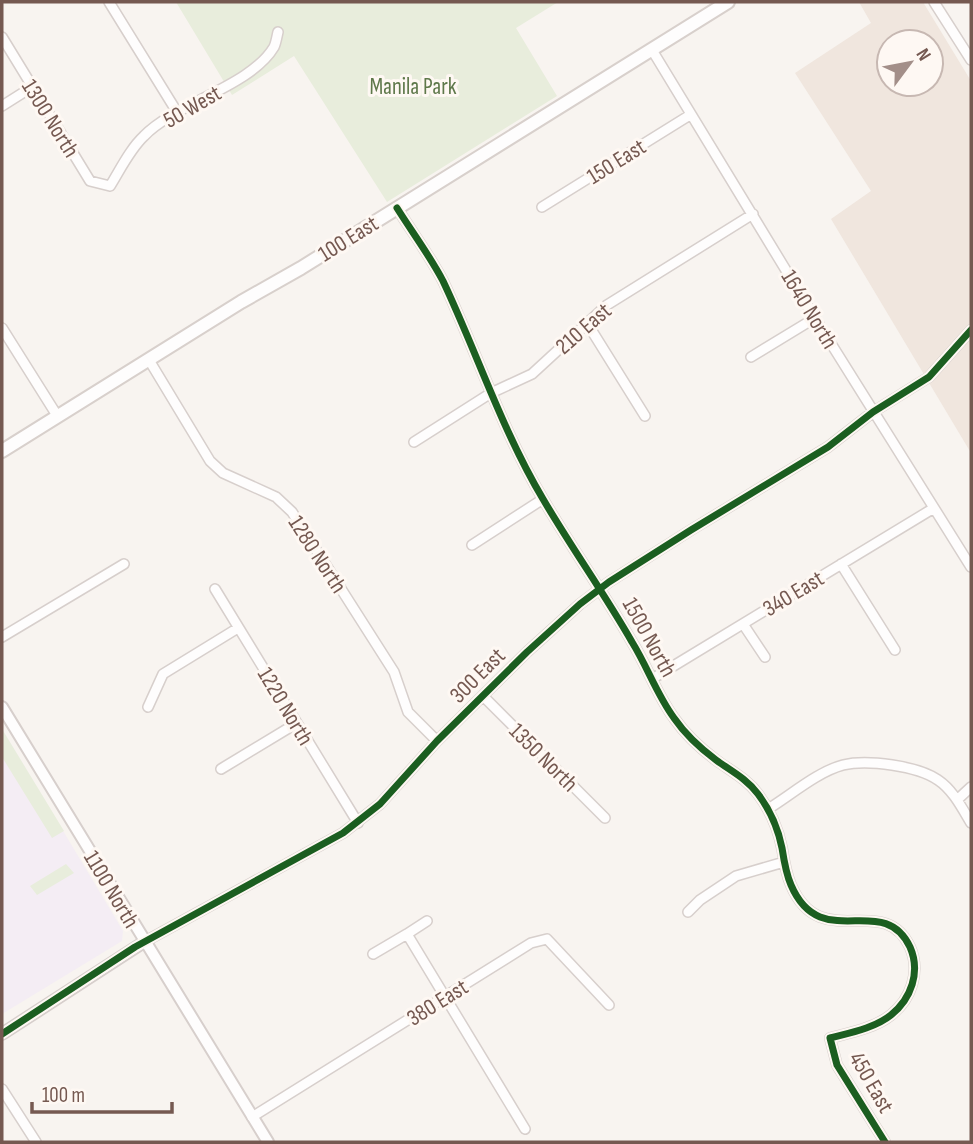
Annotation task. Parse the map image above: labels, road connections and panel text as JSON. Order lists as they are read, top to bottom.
{
  "streets": {
    "main road": ["100 East"],
    "street": [
      "50 West",
      "1300 North",
      "150 East",
      "1640 North",
      "210 East",
      "1280 North",
      "340 East",
      "1500 North",
      "300 East",
      "1220 North",
      "1350 North",
      "1100 North",
      "380 East",
      "450 East"
    ]
  },
  "crossings": [
    ["50 West", "1300 North"],
    ["150 East", "1640 North"],
    ["100 East", "1640 North"],
    ["100 East", "1280 North"],
    ["100 East", "1500 North"],
    ["1640 North", "210 East"],
    ["1640 North", "340 East"],
    ["1640 North", "300 East"],
    ["210 East", "1500 North"],
    ["1280 North", "300 East"],
    ["340 East", "1500 North"],
    ["1500 North", "300 East"],
    ["1500 North", "450 East"],
    ["300 East", "1220 North"],
    ["300 East", "1350 North"],
    ["300 East", "1100 North"],
    ["1100 North", "380 East"]
  ],
  "parks": ["Manila Park"],
  "scale_bar": "100 m",
  "north": "top right"
}
